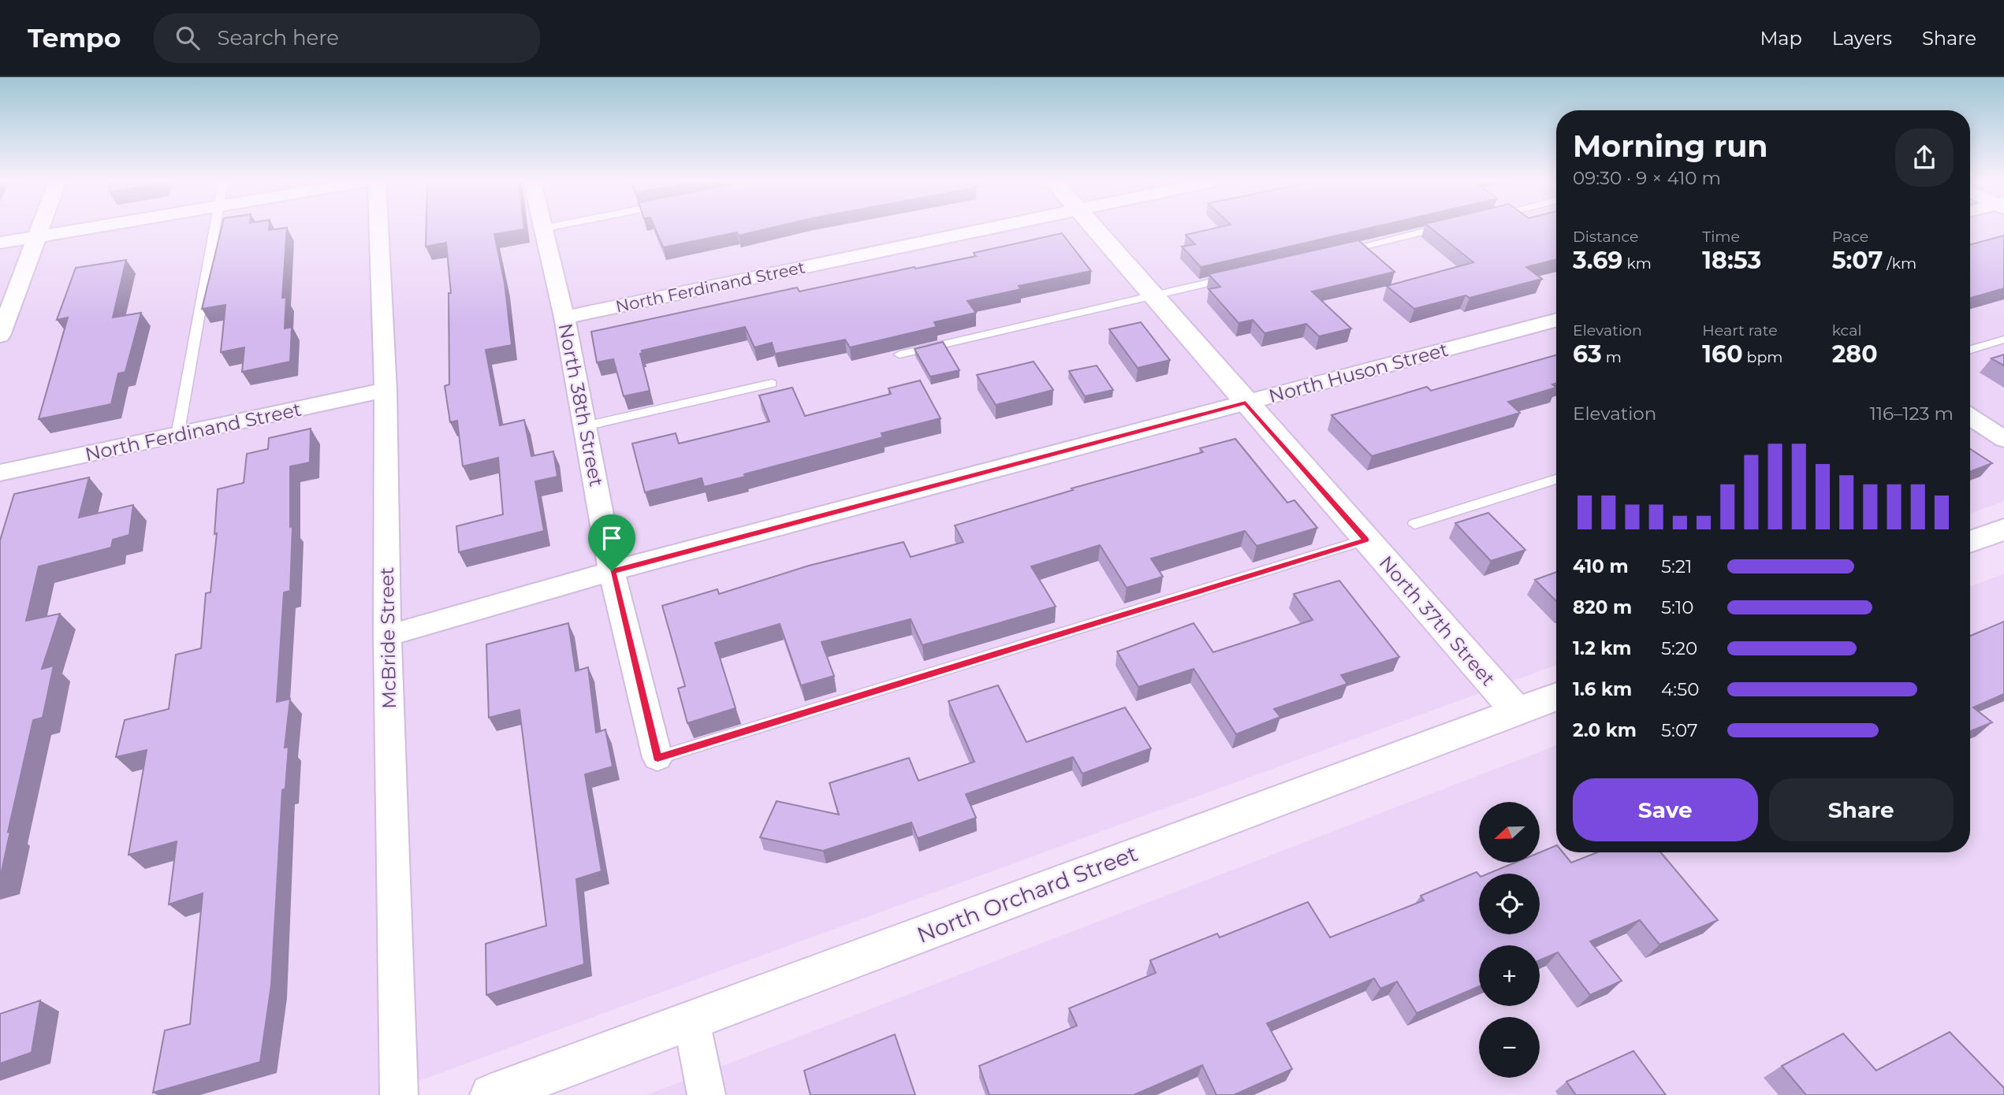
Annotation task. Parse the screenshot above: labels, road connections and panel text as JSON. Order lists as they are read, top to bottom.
{
  "streets": {
    "street": [
      "North Ferdinand Street",
      "North Huson Street",
      "North 38th Street",
      "North 37th Street",
      "McBride Street",
      "North Orchard Street"
    ]
  },
  "crossings": [
    ["North Ferdinand Street", "North 38th Street"],
    ["North Ferdinand Street", "McBride Street"],
    ["North Huson Street", "North 38th Street"],
    ["North Huson Street", "North 37th Street"],
    ["North Huson Street", "McBride Street"],
    ["North 37th Street", "North Orchard Street"]
  ],
  "north": "left",
  "page": {
    "header": "Tempo",
    "search": "Search here",
    "nav": ["Map", "Layers", "Share"],
    "heading": ["Morning run", "09:30 · 9 × 410 m"],
    "stats": [
      ["Distance", "3.69 km"],
      ["Time", "18:53"],
      ["Pace", "5:07 /km"],
      ["Elevation", "63 m"],
      ["Heart rate", "160 bpm"],
      ["kcal", "280"]
    ],
    "chart": ["Elevation", "116–123 m"],
    "list": [
      {
        "name": "410 m",
        "note": "5:21"
      },
      {
        "name": "820 m",
        "note": "5:10"
      },
      {
        "name": "1.2 km",
        "note": "5:20"
      },
      {
        "name": "1.6 km",
        "note": "4:50"
      },
      {
        "name": "2.0 km",
        "note": "5:07"
      }
    ],
    "buttons": ["Save", "Share"],
    "map_buttons": ["+", "−"]
  }
}
